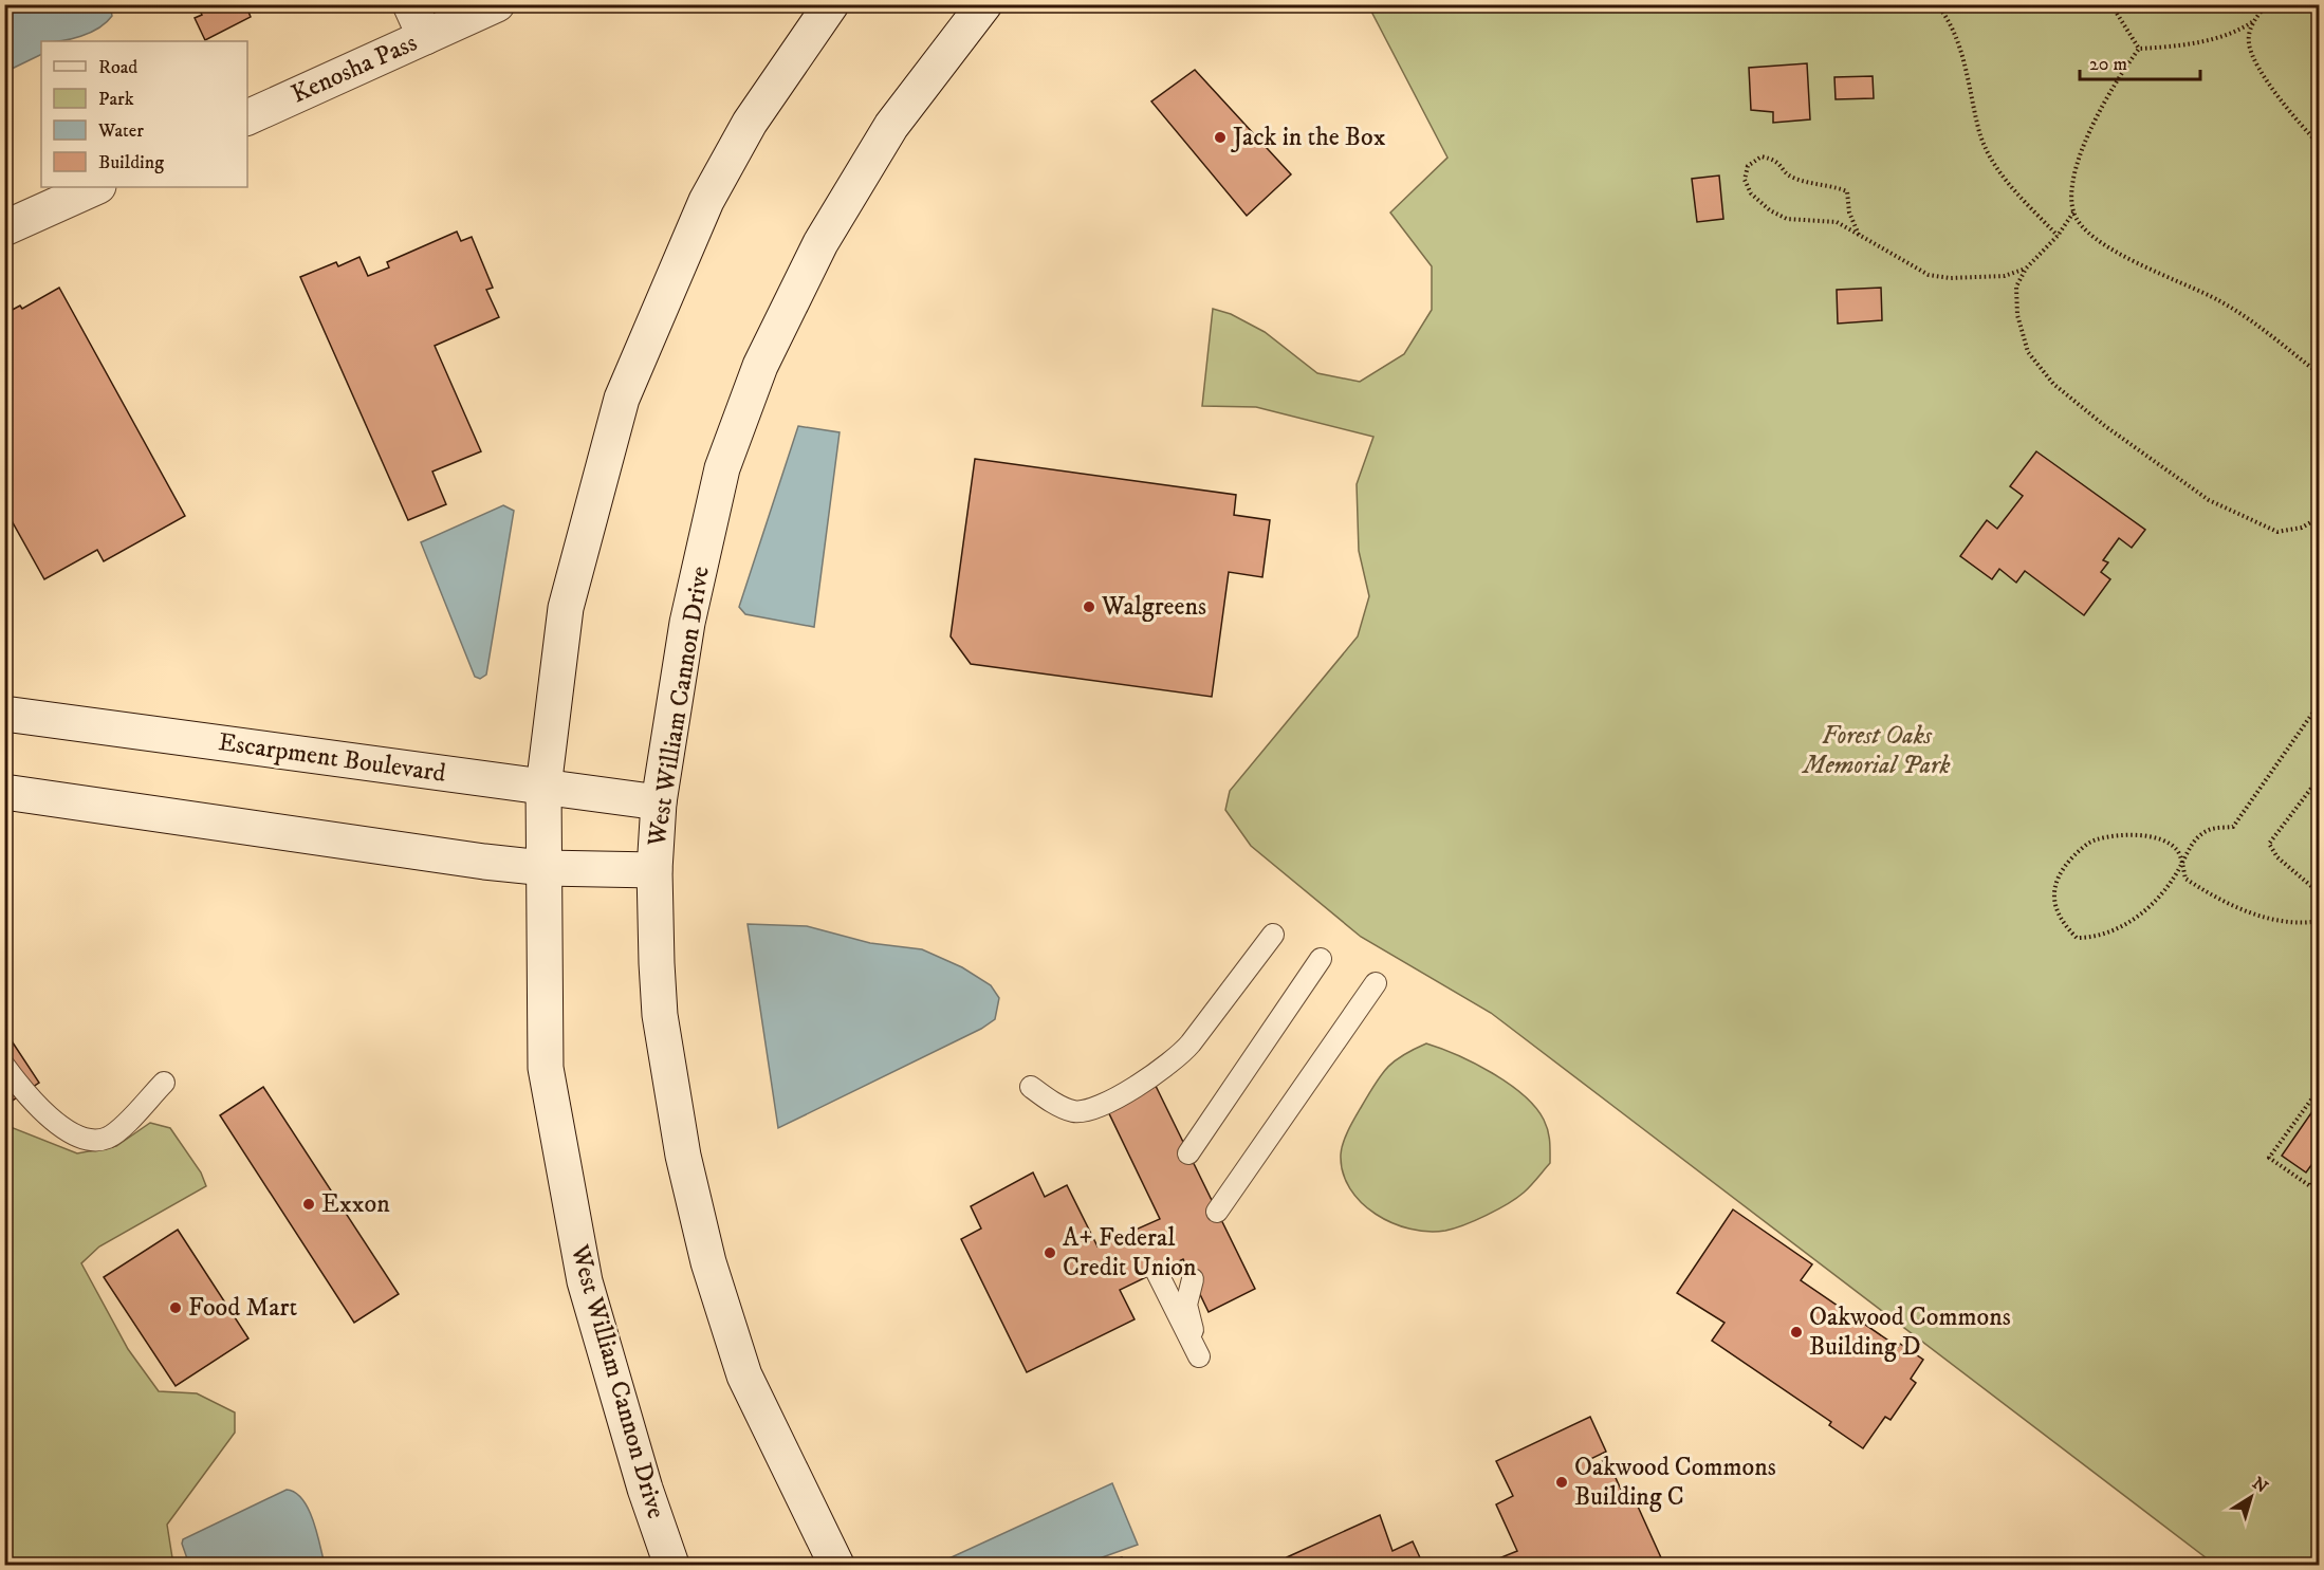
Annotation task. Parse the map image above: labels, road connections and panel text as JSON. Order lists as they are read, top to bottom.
{
  "streets": {
    "main road": ["Kenosha Pass", "West William Cannon Drive", "Escarpment Boulevard"]
  },
  "crossings": [
    ["West William Cannon Drive", "Escarpment Boulevard"]
  ],
  "parks": ["Forest Oaks Memorial Park"],
  "places": [
    "Jack in the Box",
    "Walgreens",
    "Exxon",
    "A+ Federal Credit Union",
    "Food Mart",
    "Oakwood Commons Building D",
    "Oakwood Commons Building C"
  ],
  "legend": [
    "Road",
    "Park",
    "Water",
    "Building"
  ],
  "scale_bar": "20 m",
  "north": "top right"
}
